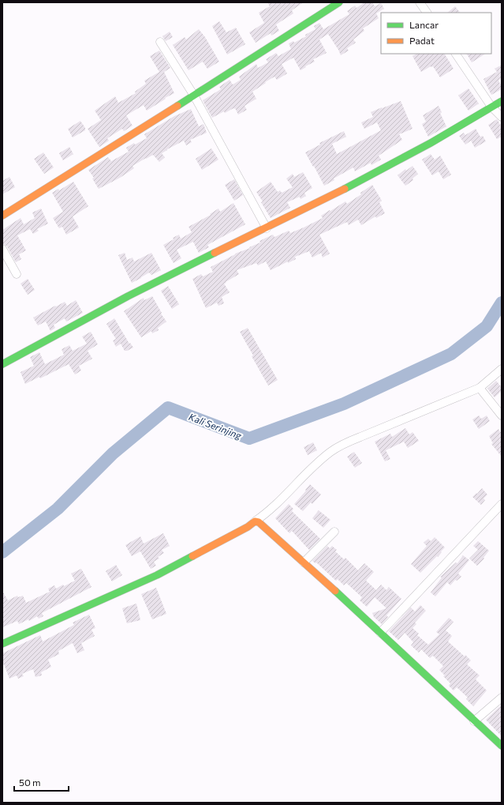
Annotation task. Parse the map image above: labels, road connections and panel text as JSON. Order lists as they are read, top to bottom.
{
  "water": ["Kali Serinjing"],
  "legend": ["Lancar", "Padat"],
  "scale_bar": "50 m"
}
